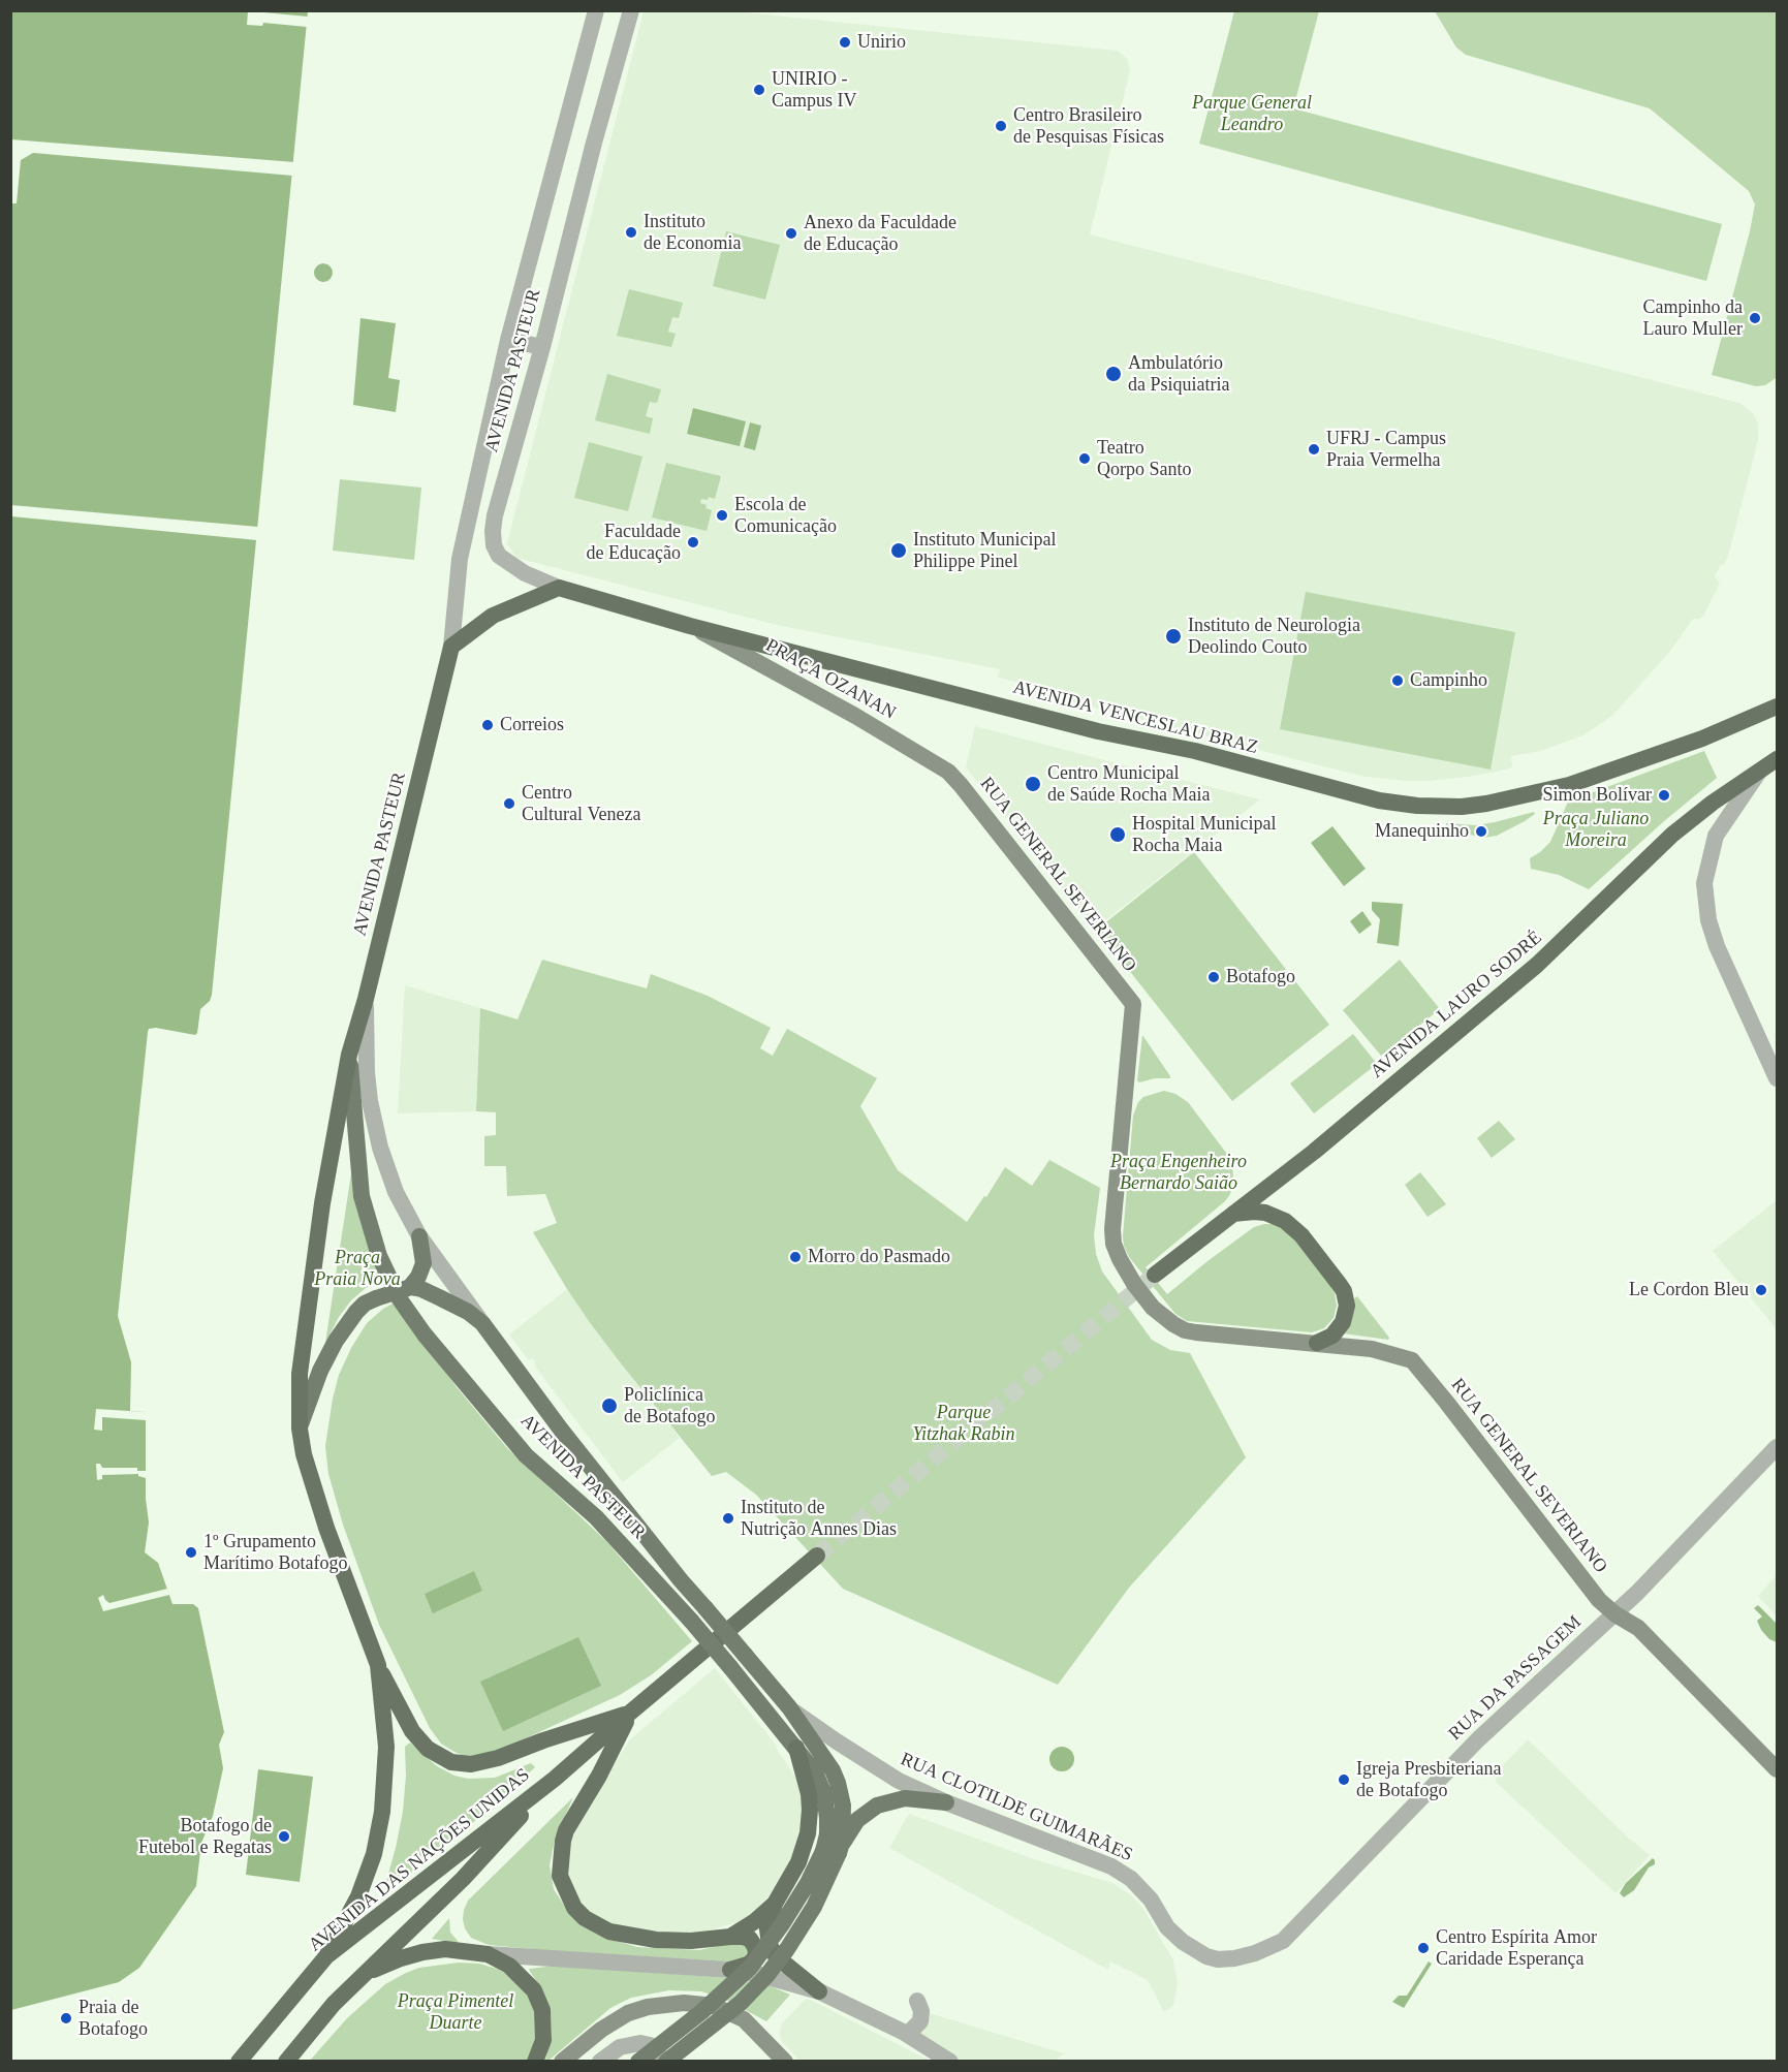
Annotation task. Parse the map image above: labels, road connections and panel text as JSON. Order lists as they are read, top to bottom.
{
  "streets": {
    "highway": [
      "AVENIDA PASTEUR",
      "AVENIDA VENCESLAU BRAZ",
      "AVENIDA LAURO SODRÉ",
      "AVENIDA DAS NAÇÕES UNIDAS"
    ],
    "main road": ["PRAÇA OZANAN", "RUA GENERAL SEVERIANO"],
    "street": ["RUA DA PASSAGEM", "RUA CLOTILDE GUIMARÃES"]
  },
  "crossings": [
    ["AVENIDA PASTEUR", "AVENIDA VENCESLAU BRAZ"],
    ["AVENIDA PASTEUR", "RUA CLOTILDE GUIMARÃES"],
    ["PRAÇA OZANAN", "AVENIDA VENCESLAU BRAZ"],
    ["PRAÇA OZANAN", "RUA GENERAL SEVERIANO"],
    ["RUA GENERAL SEVERIANO", "RUA DA PASSAGEM"],
    ["RUA DA PASSAGEM", "RUA CLOTILDE GUIMARÃES"]
  ],
  "parks": [
    "Parque General Leandro",
    "Praça Juliano Moreira",
    "Praça Engenheiro Bernardo Saião",
    "Praça Praia Nova",
    "Parque Yitzhak Rabin",
    "Praça Pimentel Duarte"
  ],
  "places": [
    "Unirio",
    "UNIRIO - Campus IV",
    "Centro Brasileiro de Pesquisas Físicas",
    "Instituto de Economia",
    "Anexo da Faculdade de Educação",
    "Campinho da Lauro Muller",
    "Ambulatório da Psiquiatria",
    "UFRJ - Campus Praia Vermelha",
    "Teatro Qorpo Santo",
    "Escola de Comunicação",
    "Faculdade de Educação",
    "Instituto Municipal Philippe Pinel",
    "Instituto de Neurologia Deolindo Couto",
    "Campinho",
    "Correios",
    "Centro Municipal de Saúde Rocha Maia",
    "Simon Bolívar",
    "Centro Cultural Veneza",
    "Manequinho",
    "Hospital Municipal Rocha Maia",
    "Botafogo",
    "Morro do Pasmado",
    "Le Cordon Bleu",
    "Policlínica de Botafogo",
    "Instituto de Nutrição Annes Dias",
    "1º Grupamento Marítimo Botafogo",
    "Igreja Presbiteriana de Botafogo",
    "Botafogo de Futebol e Regatas",
    "Centro Espírita Amor Caridade Esperança",
    "Praia de Botafogo"
  ]
}
